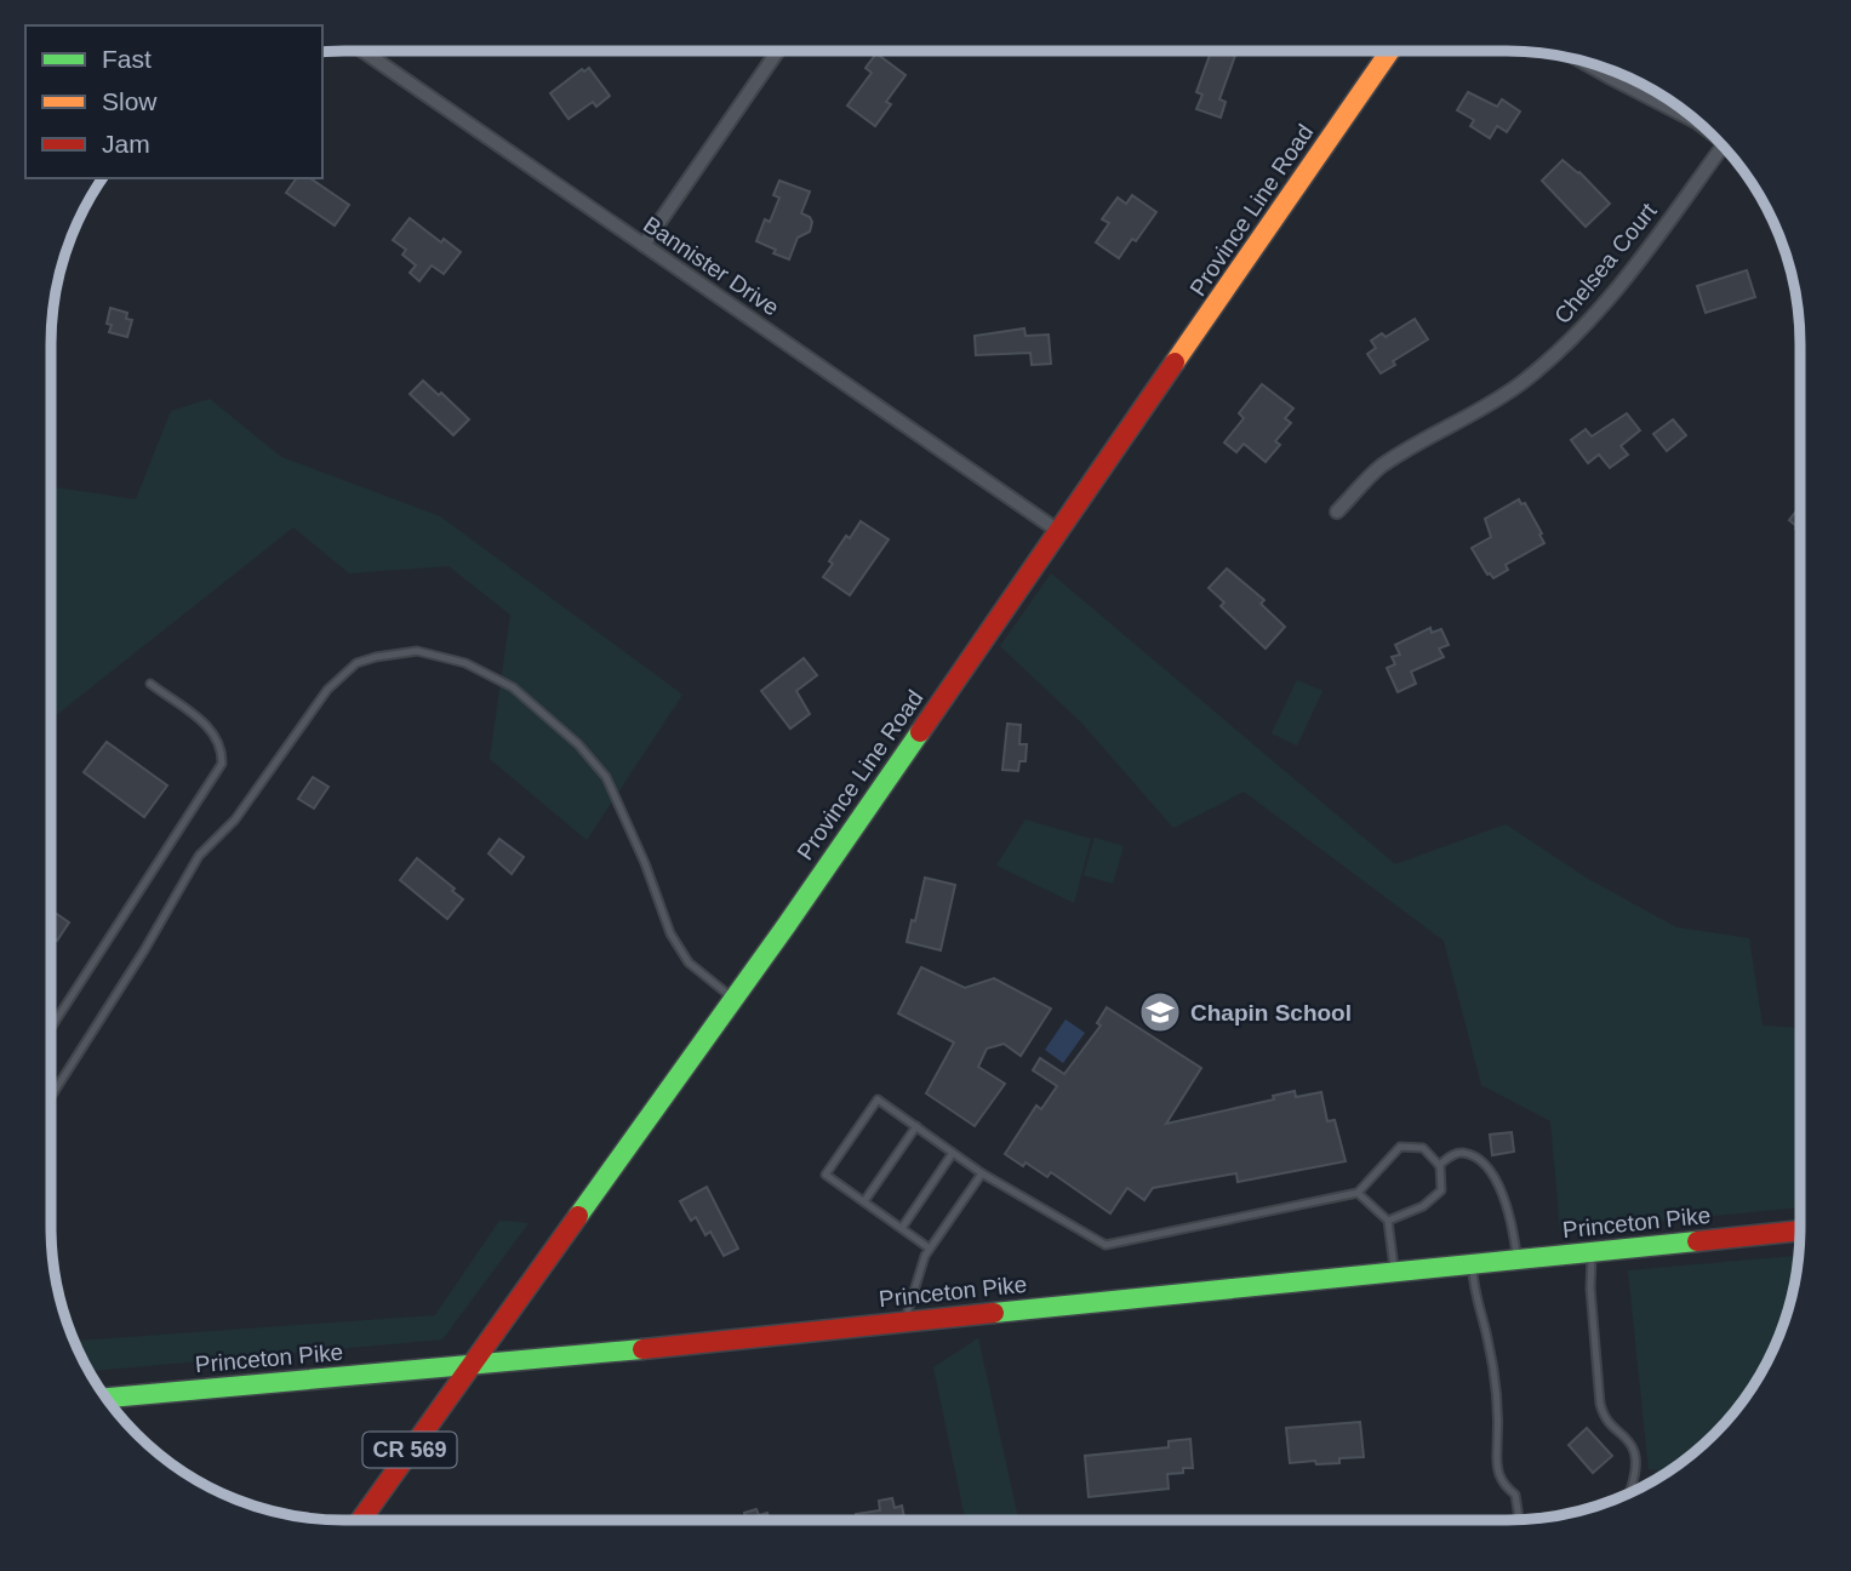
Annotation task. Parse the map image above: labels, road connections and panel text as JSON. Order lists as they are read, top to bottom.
{
  "streets": {
    "main road": ["Province Line Road", "Princeton Pike", "CR 569"],
    "street": ["Chelsea Court", "Bannister Drive"]
  },
  "crossings": [
    ["Province Line Road", "Bannister Drive"],
    ["Province Line Road", "Princeton Pike"]
  ],
  "places": {
    "school or university": ["Chapin School"]
  },
  "legend": ["Fast", "Slow", "Jam"]
}
